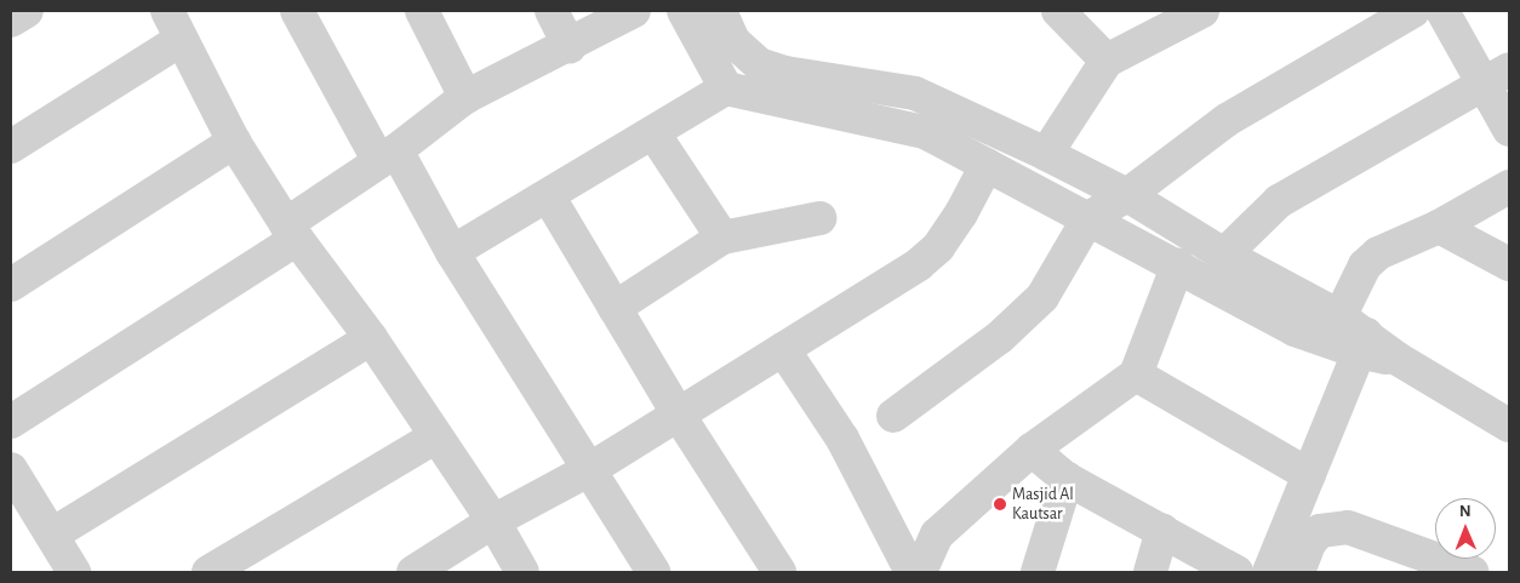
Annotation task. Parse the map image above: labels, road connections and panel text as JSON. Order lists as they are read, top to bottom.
{
  "places": ["Masjid Al Kautsar"],
  "north": "top"
}
